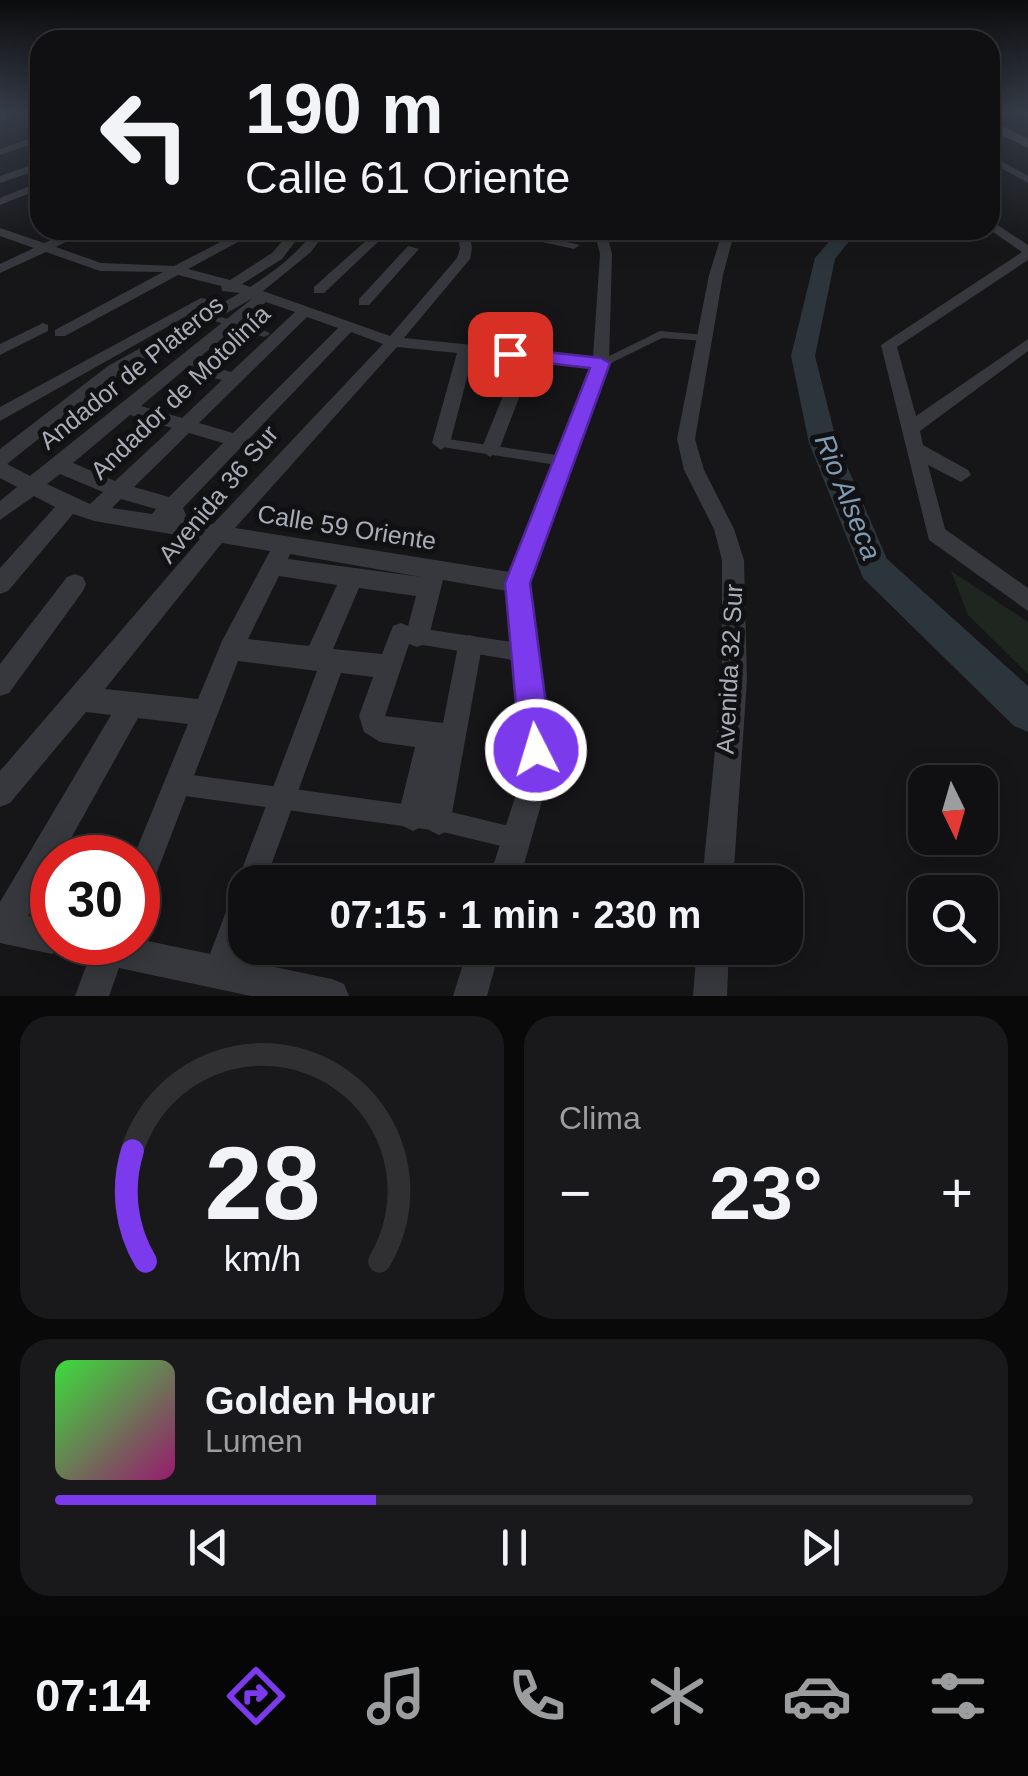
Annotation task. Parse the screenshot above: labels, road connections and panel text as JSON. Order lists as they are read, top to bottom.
{
  "streets": {
    "street": [
      "Andador de Plateros",
      "Andador de Motolinía",
      "Avenida 36 Sur",
      "Calle 59 Oriente",
      "Avenida 32 Sur"
    ]
  },
  "crossings": [
    ["Andador de Plateros", "Calle 59 Oriente"],
    ["Andador de Motolinía", "Calle 59 Oriente"],
    ["Avenida 36 Sur", "Calle 59 Oriente"]
  ],
  "water": ["Rio Alseca"],
  "north": "bottom",
  "page": {
    "turn": ["190 m", "Calle 61 Oriente"],
    "limit": "30",
    "trip": "07:15 · 1 min · 230 m",
    "tile": "Clima",
    "heat": ["−", "23°", "+"],
    "song": ["Golden Hour", "Lumen"],
    "tabs": "07:14",
    "gauge": ["28", "km/h"]
  }
}
